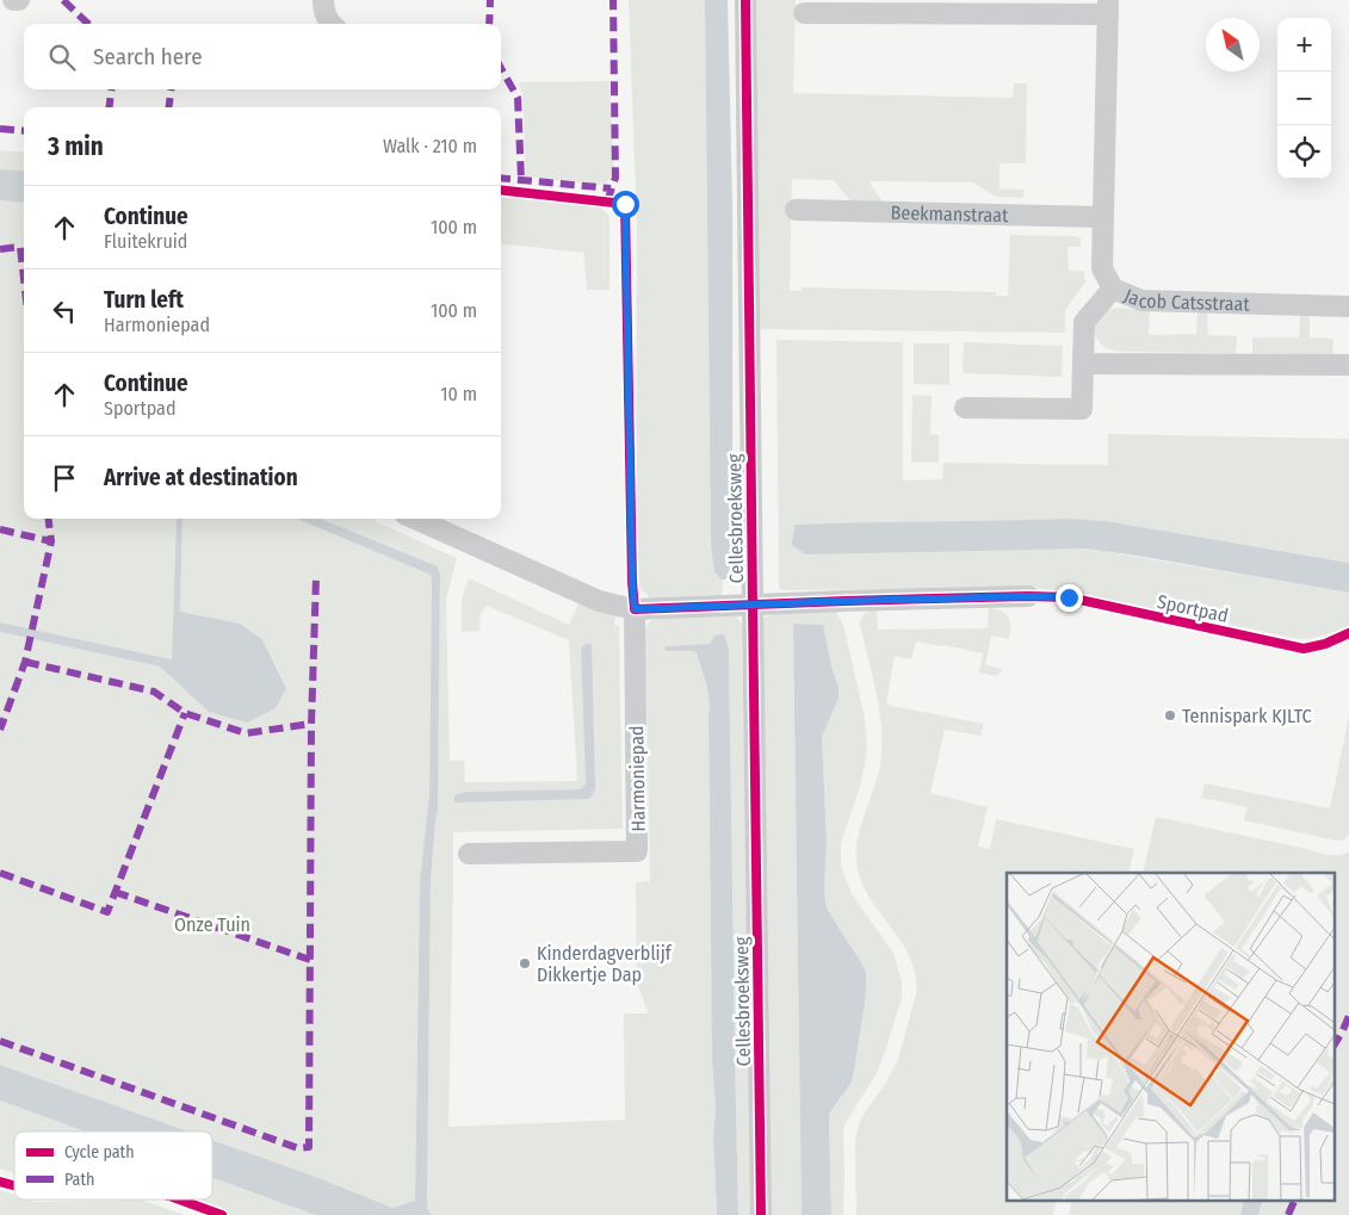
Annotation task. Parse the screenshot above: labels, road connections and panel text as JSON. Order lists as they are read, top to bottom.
{
  "streets": {
    "street": [
      "Beekmanstraat",
      "Jacob Catsstraat",
      "Cellesbroeksweg",
      "Harmoniepad"
    ],
    "cycle path": ["Sportpad"]
  },
  "parks": ["Onze Tuin"],
  "places": ["Tennispark KJLTC", "Kinderdagverblijf Dikkertje Dap"],
  "legend": ["Cycle path", "Path"],
  "north": "top left",
  "page": {
    "map_buttons": ["+", "−"],
    "search": "Search here",
    "heading": ["3 min", "Walk · 210 m"],
    "list": [
      ["Continue", "Fluitekruid", "100 m"],
      ["Turn left", "Harmoniepad", "100 m"],
      ["Continue", "Sportpad", "10 m"],
      "Arrive at destination"
    ]
  }
}
